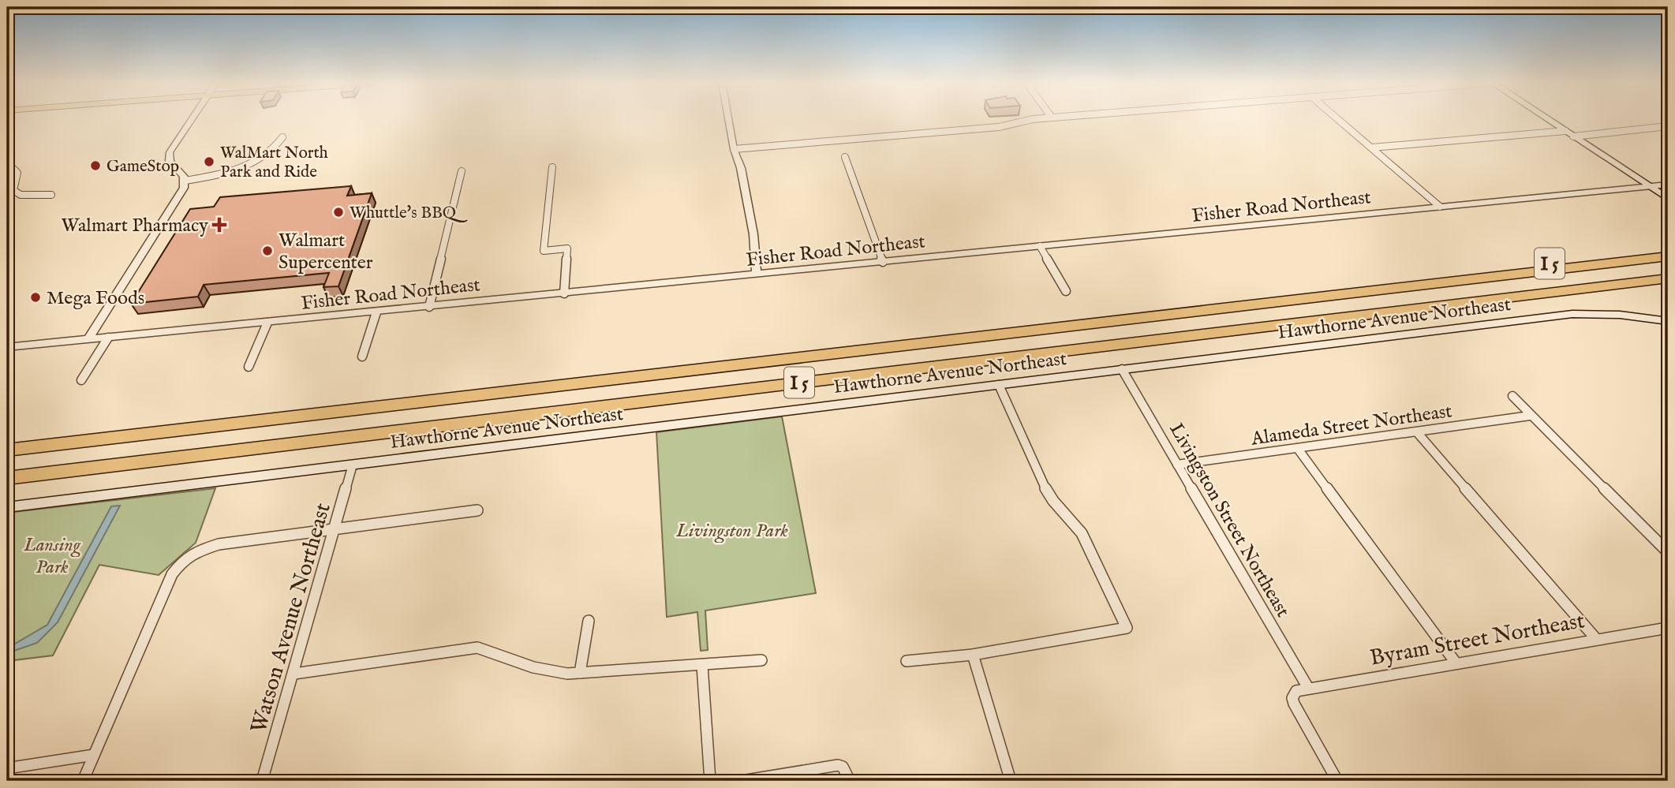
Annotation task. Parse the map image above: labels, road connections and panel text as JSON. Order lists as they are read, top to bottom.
{
  "streets": {
    "highway": ["I 5"],
    "main road": ["Hawthorne Avenue Northeast"],
    "street": [
      "Fisher Road Northeast",
      "Alameda Street Northeast",
      "Livingston Street Northeast",
      "Watson Avenue Northeast",
      "Byram Street Northeast"
    ]
  },
  "crossings": [
    ["Hawthorne Avenue Northeast", "Livingston Street Northeast"],
    ["Hawthorne Avenue Northeast", "Watson Avenue Northeast"],
    ["Alameda Street Northeast", "Livingston Street Northeast"],
    ["Livingston Street Northeast", "Byram Street Northeast"]
  ],
  "parks": ["Livingston Park", "Lansing Park"],
  "places": {
    "other": [
      "WalMart North Park and Ride",
      "GameStop",
      "Whuttle's BBQ",
      "Walmart Supercenter",
      "Mega Foods"
    ],
    "health": ["Walmart Pharmacy"]
  }
}
